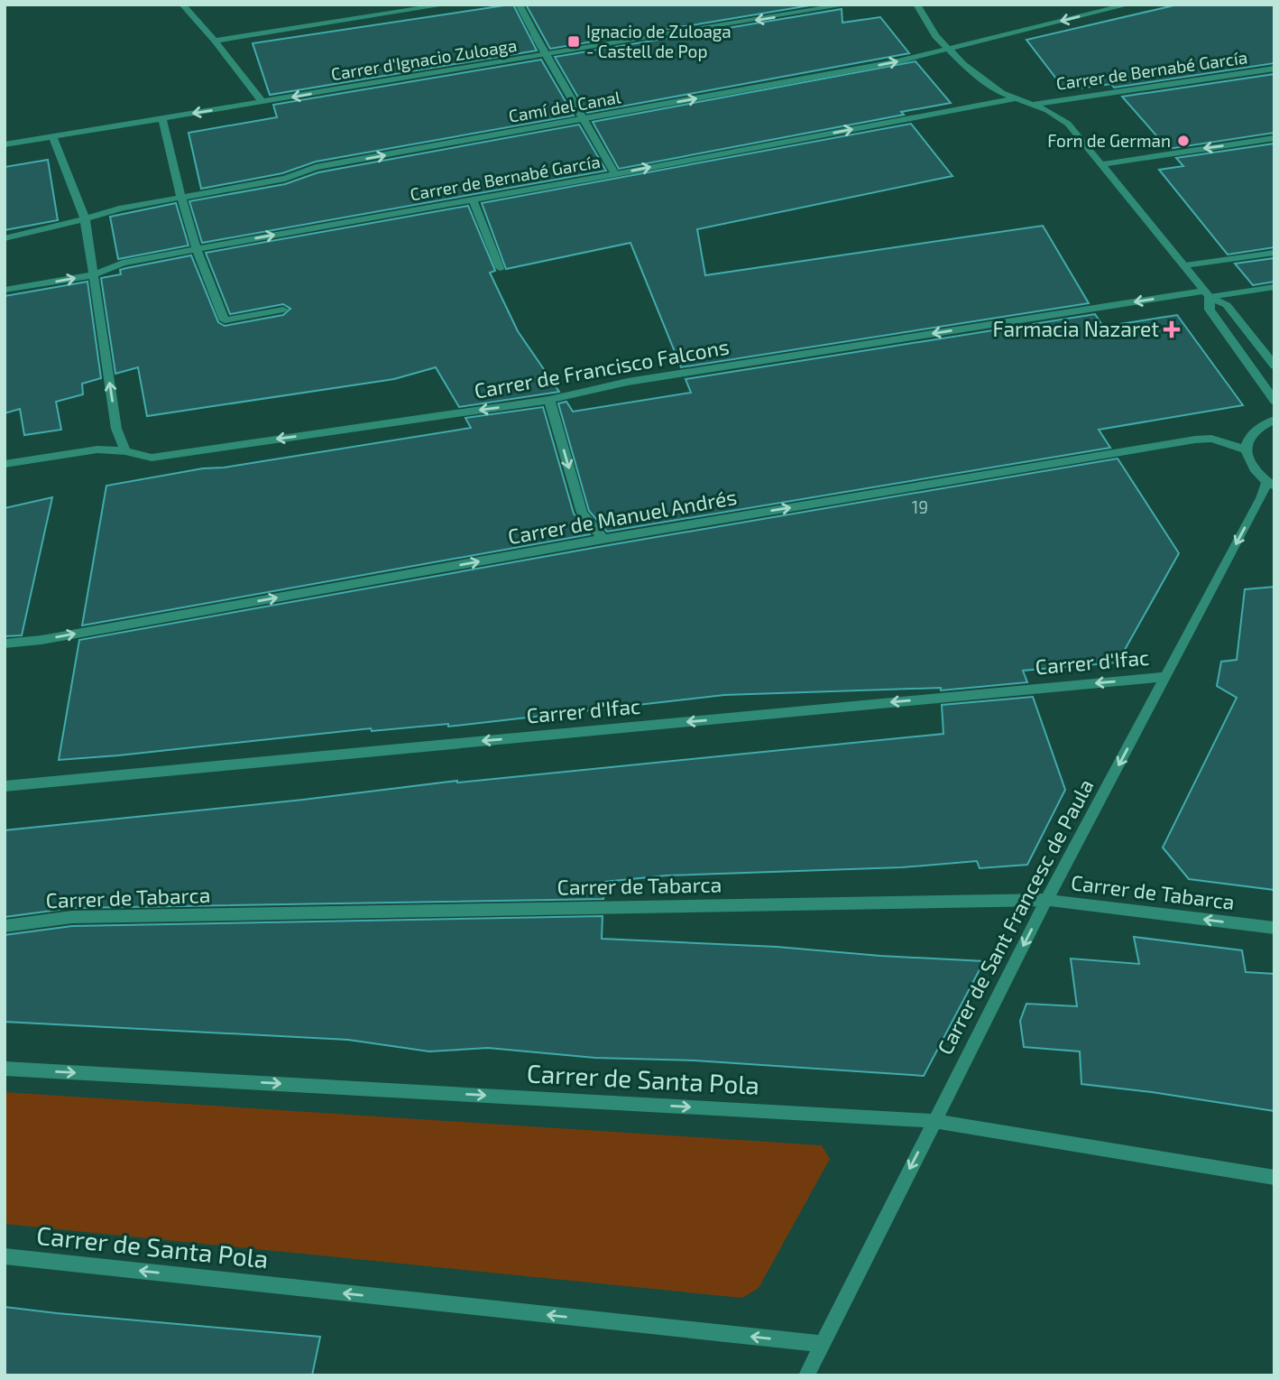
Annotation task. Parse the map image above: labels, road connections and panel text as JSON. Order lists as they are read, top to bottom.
{
  "streets": {
    "street": [
      "Carrer d'Ignacio Zuloaga",
      "Carrer de Bernabé García",
      "Camí del Canal",
      "Carrer de Francisco Falcons",
      "Carrer de Manuel Andrés",
      "Carrer d'Ifac",
      "Carrer de Tabarca",
      "Carrer de Sant Francesc de Paula",
      "Carrer de Santa Pola"
    ]
  },
  "crossings": [
    ["Carrer d'Ifac", "Carrer de Sant Francesc de Paula"],
    ["Carrer de Tabarca", "Carrer de Sant Francesc de Paula"],
    ["Carrer de Sant Francesc de Paula", "Carrer de Santa Pola"]
  ],
  "one_way": [
    "Carrer de Bernabé García",
    "Carrer de Francisco Falcons",
    "Carrer de Manuel Andrés",
    "Carrer d'Ifac",
    "Carrer de Sant Francesc de Paula"
  ],
  "places": {
    "transit": ["Ignacio de Zuloaga - Castell de Pop"],
    "other": ["Forn de German"],
    "health": ["Farmacia Nazaret"]
  },
  "house_numbers": ["19"]
}
